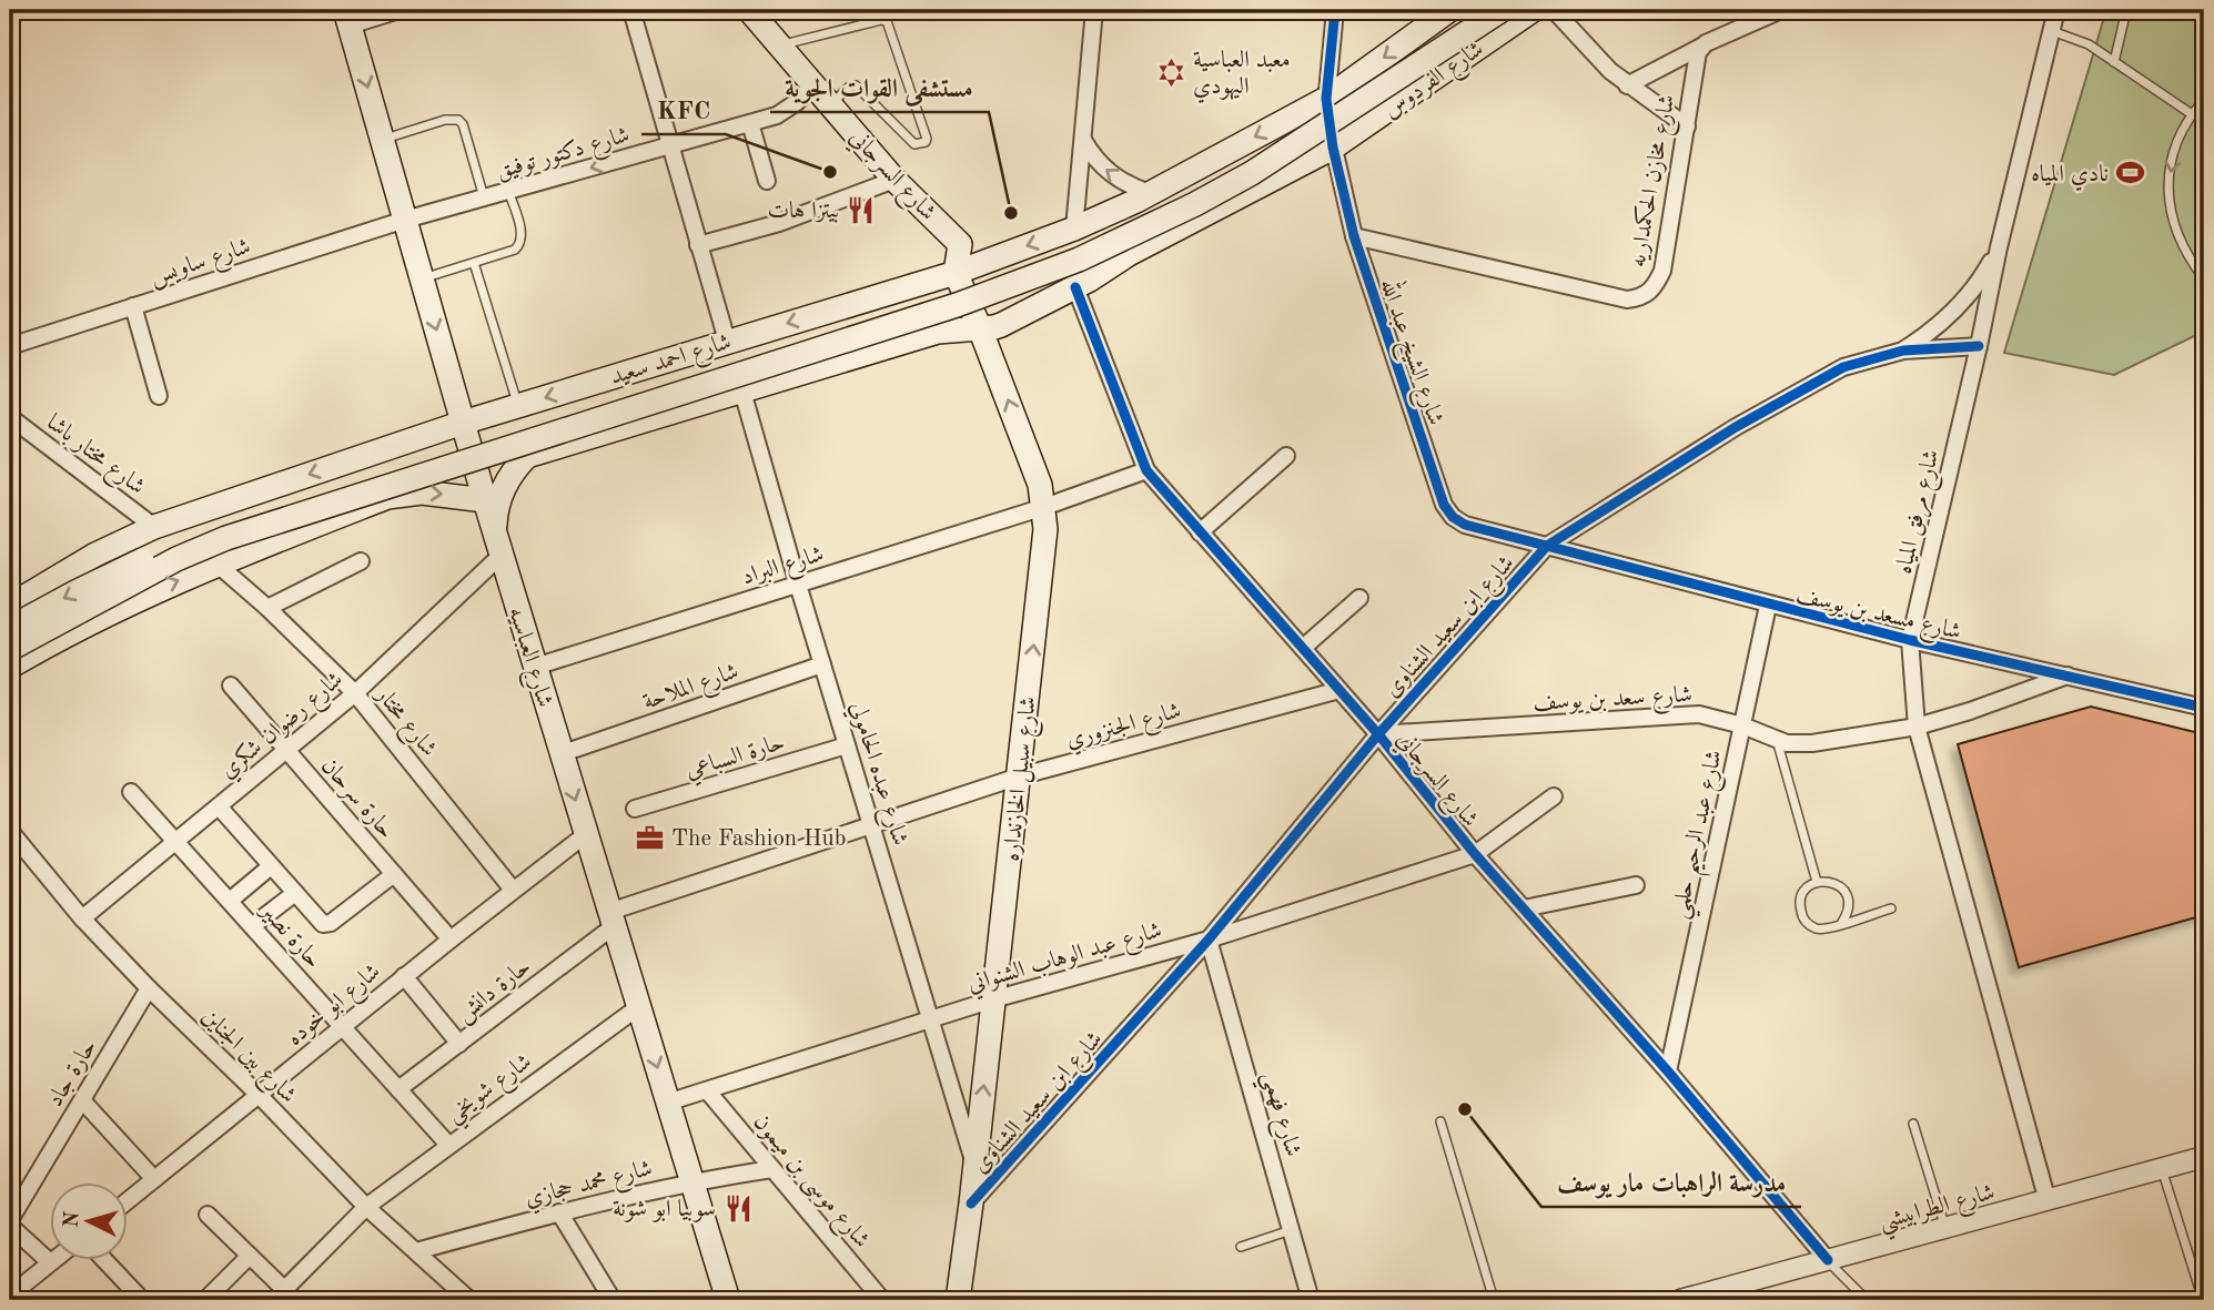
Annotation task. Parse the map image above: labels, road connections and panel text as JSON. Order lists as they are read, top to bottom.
{
  "streets": {
    "main road": [
      "شارع الفردوس",
      "شارع السرجاني",
      "شارع احمد سعيد",
      "شارع العباسيه",
      "شارع سبيل الخازنداره"
    ],
    "street": [
      "شارع دكتور توفيق",
      "شارع مخازن الحكمداريه",
      "شارع ساويس",
      "شارع الشيخ عبد الله",
      "شارع مختار باشا",
      "شارع مرفق المياه",
      "شارع البراد",
      "شارع مسعد بن يوسف",
      "شارع ابن سعيد الشناوى",
      "شارع الملاحة",
      "شارع سعد بن يوسف",
      "شارع مختار",
      "شارع رضوان شكري",
      "شارع الجنزوري",
      "حارة السباعي",
      "شارع عبده الحامولي",
      "حارة سرحان",
      "شارع عبد الرحيم حلمي",
      "حارة نصير",
      "شارع عبد الوهاب الشنواني",
      "حارة دانش",
      "شارع ابو خوده",
      "شارع بين الجناين",
      "حارة جاد",
      "شارع شويخي",
      "شارع فهمي",
      "شارع موسى بن ميمون",
      "شارع محمد حجازي",
      "شارع الطرابيشي"
    ]
  },
  "crossings": [
    ["شارع الفردوس", "شارع الشيخ عبد الله"],
    ["شارع الفردوس", "شارع احمد سعيد"],
    ["شارع دكتور توفيق", "شارع السرجاني"],
    ["شارع دكتور توفيق", "شارع ساويس"],
    ["شارع دكتور توفيق", "شارع العباسيه"],
    ["شارع السرجاني", "شارع احمد سعيد"],
    ["شارع السرجاني", "شارع البراد"],
    ["شارع السرجاني", "شارع ابن سعيد الشناوى"],
    ["شارع السرجاني", "شارع سعد بن يوسف"],
    ["شارع السرجاني", "شارع الجنزوري"],
    ["شارع السرجاني", "شارع سبيل الخازنداره"],
    ["شارع السرجاني", "شارع عبد الرحيم حلمي"],
    ["شارع السرجاني", "شارع عبد الوهاب الشنواني"],
    ["شارع السرجاني", "شارع الطرابيشي"],
    ["شارع مخازن الحكمداريه", "شارع الشيخ عبد الله"],
    ["شارع ساويس", "شارع العباسيه"],
    ["شارع الشيخ عبد الله", "شارع احمد سعيد"],
    ["شارع الشيخ عبد الله", "شارع مسعد بن يوسف"],
    ["شارع الشيخ عبد الله", "شارع ابن سعيد الشناوى"],
    ["شارع احمد سعيد", "شارع مختار باشا"],
    ["شارع احمد سعيد", "شارع العباسيه"],
    ["شارع احمد سعيد", "شارع سبيل الخازنداره"],
    ["شارع مرفق المياه", "شارع مسعد بن يوسف"],
    ["شارع مرفق المياه", "شارع ابن سعيد الشناوى"],
    ["شارع مرفق المياه", "شارع سعد بن يوسف"],
    ["شارع مرفق المياه", "شارع الطرابيشي"],
    ["شارع البراد", "شارع العباسيه"],
    ["شارع البراد", "شارع عبده الحامولي"],
    ["شارع البراد", "شارع سبيل الخازنداره"],
    ["شارع مسعد بن يوسف", "شارع ابن سعيد الشناوى"],
    ["شارع مسعد بن يوسف", "شارع سعد بن يوسف"],
    ["شارع مسعد بن يوسف", "شارع عبد الرحيم حلمي"],
    ["شارع ابن سعيد الشناوى", "شارع سعد بن يوسف"],
    ["شارع ابن سعيد الشناوى", "شارع سبيل الخازنداره"],
    ["شارع ابن سعيد الشناوى", "شارع عبد الوهاب الشنواني"],
    ["شارع ابن سعيد الشناوى", "شارع فهمي"],
    ["شارع العباسيه", "شارع رضوان شكري"],
    ["شارع العباسيه", "شارع الجنزوري"],
    ["شارع العباسيه", "شارع عبد الوهاب الشنواني"],
    ["شارع العباسيه", "حارة دانش"],
    ["شارع العباسيه", "شارع ابو خوده"],
    ["شارع العباسيه", "شارع شويخي"],
    ["شارع العباسيه", "شارع محمد حجازي"],
    ["شارع الملاحة", "شارع عبده الحامولي"],
    ["شارع سعد بن يوسف", "شارع عبد الرحيم حلمي"],
    ["شارع مختار", "شارع رضوان شكري"],
    ["شارع مختار", "شارع ابو خوده"],
    ["شارع رضوان شكري", "حارة سرحان"],
    ["شارع رضوان شكري", "حارة نصير"],
    ["شارع رضوان شكري", "شارع بين الجناين"],
    ["شارع الجنزوري", "شارع عبده الحامولي"],
    ["شارع الجنزوري", "شارع سبيل الخازنداره"],
    ["شارع الجنزوري", "حارة دانش"],
    ["حارة السباعي", "شارع عبده الحامولي"],
    ["شارع عبده الحامولي", "شارع سبيل الخازنداره"],
    ["شارع عبده الحامولي", "شارع عبد الوهاب الشنواني"],
    ["شارع سبيل الخازنداره", "شارع عبد الوهاب الشنواني"],
    ["حارة سرحان", "شارع ابو خوده"],
    ["حارة نصير", "حارة دانش"],
    ["حارة نصير", "شارع ابو خوده"],
    ["حارة نصير", "شارع شويخي"],
    ["شارع عبد الوهاب الشنواني", "شارع فهمي"],
    ["شارع عبد الوهاب الشنواني", "شارع موسى بن ميمون"],
    ["شارع ابو خوده", "شارع بين الجناين"],
    ["شارع بين الجناين", "حارة جاد"],
    ["شارع بين الجناين", "شارع شويخي"],
    ["شارع بين الجناين", "شارع محمد حجازي"],
    ["شارع موسى بن ميمون", "شارع محمد حجازي"]
  ],
  "one_way": ["شارع دكتور توفيق", "شارع العباسيه", "شارع سبيل الخازنداره"],
  "places": {
    "synagogue": ["معبد العباسية اليهودي"],
    "other": ["KFC", "مستشفى القوات الجوية", "مدرسة الراهبات مار يوسف"],
    "sports": ["نادي المياه"],
    "restaurant": ["بيتزا هات", "سوبيا ابو شونة"],
    "office": ["The Fashion Hub"]
  },
  "north": "left"
}
